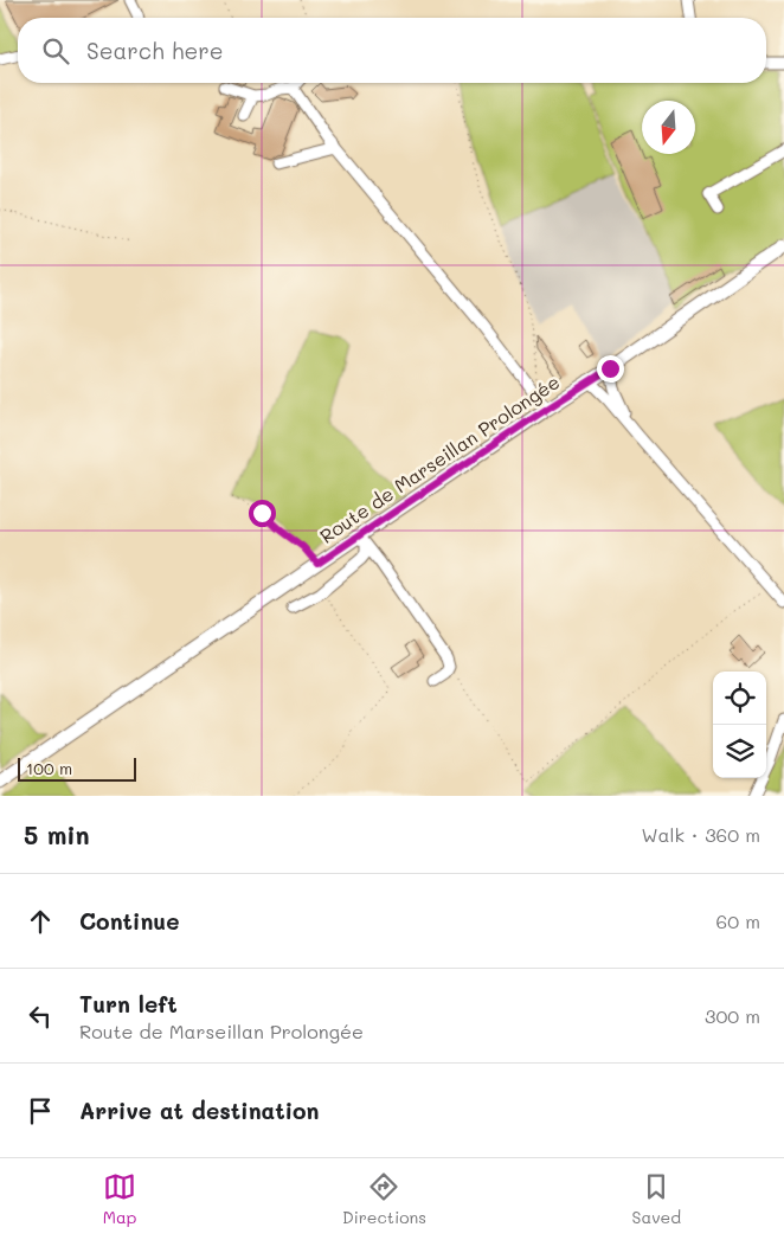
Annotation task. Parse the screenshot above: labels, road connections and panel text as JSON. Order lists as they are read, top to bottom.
{
  "streets": {
    "main road": ["Route de Marseillan Prolongée"]
  },
  "scale_bar": "100 m",
  "north": "bottom",
  "page": {
    "search": "Search here",
    "scale": "100 m",
    "heading": ["5 min", "Walk · 360 m"],
    "list": [
      ["Continue", "60 m"],
      ["Turn left", "Route de Marseillan Prolongée", "300 m"],
      "Arrive at destination"
    ],
    "nav": ["Map", "Directions", "Saved"]
  }
}
